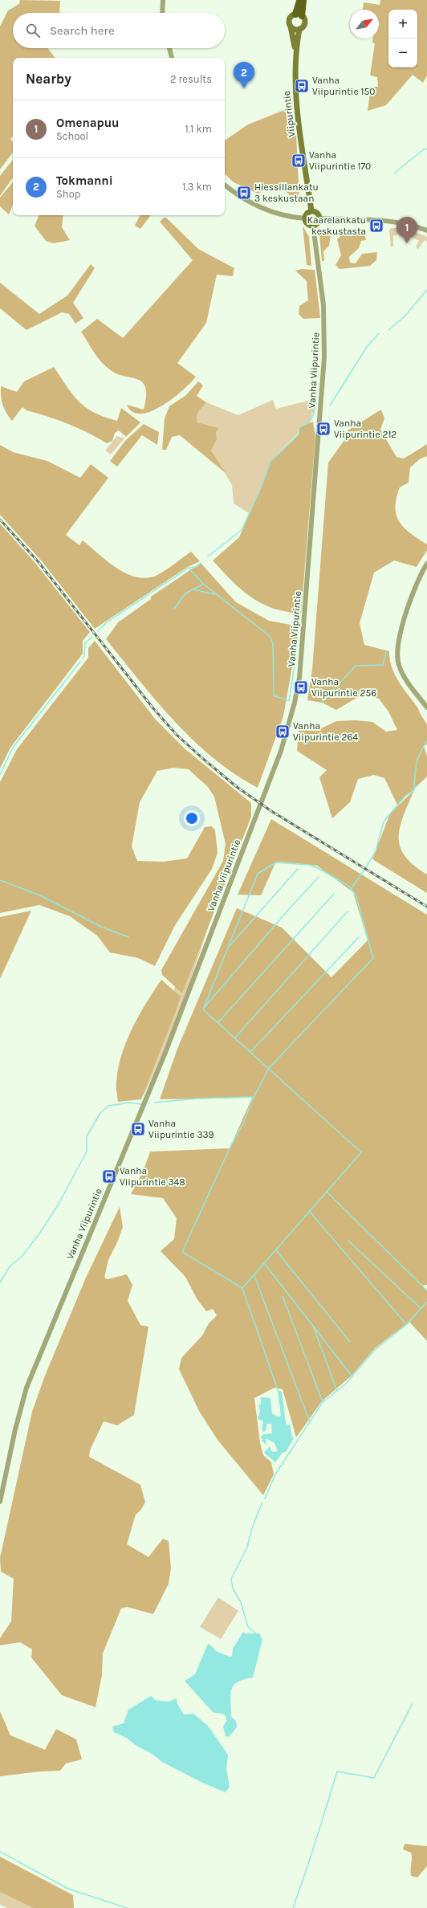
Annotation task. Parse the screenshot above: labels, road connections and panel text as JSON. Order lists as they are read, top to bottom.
{
  "streets": {
    "main road": ["Viipurintie"],
    "street": ["Vanha Viipurintie"]
  },
  "crossings": [
    ["Viipurintie", "Vanha Viipurintie"]
  ],
  "places": {
    "bus stop": [
      "Vanha Viipurintie 150",
      "Vanha Viipurintie 170",
      "Hiessillankatu 3 keskustaan",
      "Kaarelankatu keskustasta",
      "Vanha Viipurintie 212",
      "Vanha Viipurintie 256",
      "Vanha Viipurintie 264",
      "Vanha Viipurintie 339",
      "Vanha Viipurintie 348"
    ]
  },
  "north": "top right",
  "page": {
    "map_buttons": ["+", "−"],
    "search": "Search here",
    "heading": ["Nearby", "2 results"],
    "pins": ["2", "1"],
    "list": [
      {
        "mark": "1",
        "name": "Omenapuu",
        "note": "School",
        "value": "1.1 km"
      },
      {
        "mark": "2",
        "name": "Tokmanni",
        "note": "Shop",
        "value": "1.3 km"
      }
    ]
  }
}
